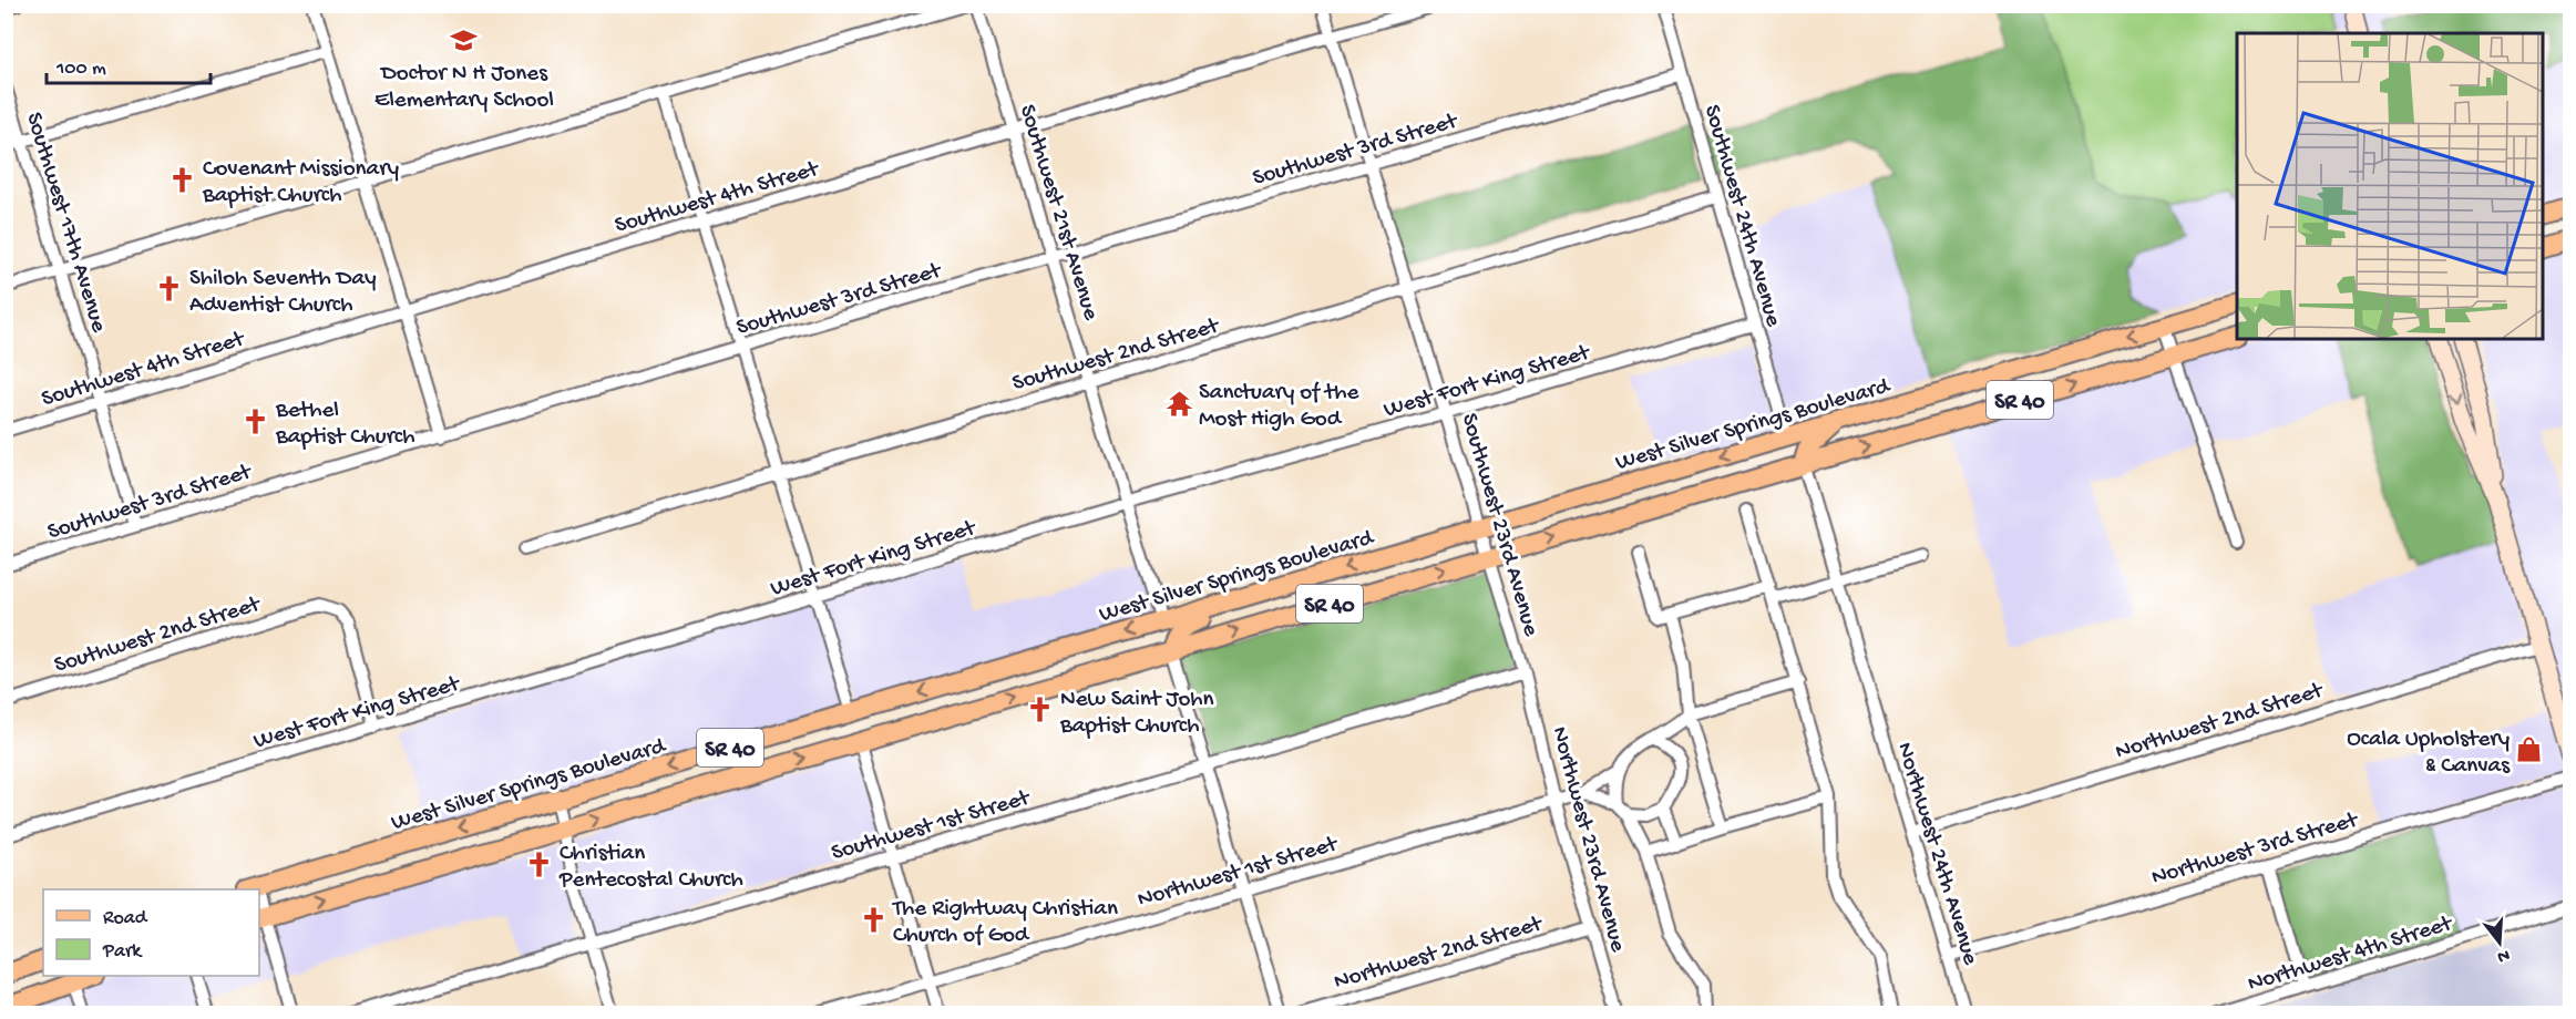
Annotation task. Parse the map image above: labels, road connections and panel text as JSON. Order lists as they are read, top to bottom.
{
  "streets": {
    "main road": ["SR 40", "West Silver Springs Boulevard"],
    "street": [
      "Southwest 3rd Street",
      "Southwest 4th Street",
      "Southwest 21st Avenue",
      "Southwest 24th Avenue",
      "Southwest 17th Avenue",
      "Southwest 2nd Street",
      "West Fort King Street",
      "Southwest 23rd Avenue",
      "Northwest 2nd Street",
      "Southwest 1st Street",
      "Northwest 23rd Avenue",
      "Northwest 3rd Street",
      "Northwest 24th Avenue",
      "Northwest 1st Street",
      "Northwest 4th Street"
    ]
  },
  "crossings": [
    ["Southwest 3rd Street", "Southwest 21st Avenue"],
    ["Southwest 3rd Street", "Southwest 24th Avenue"],
    ["Southwest 3rd Street", "Southwest 17th Avenue"],
    ["Southwest 3rd Street", "Southwest 23rd Avenue"],
    ["Southwest 4th Street", "Southwest 21st Avenue"],
    ["Southwest 4th Street", "Southwest 17th Avenue"],
    ["Southwest 4th Street", "Southwest 23rd Avenue"],
    ["Southwest 21st Avenue", "Southwest 2nd Street"],
    ["Southwest 21st Avenue", "West Fort King Street"],
    ["Southwest 21st Avenue", "West Silver Springs Boulevard"],
    ["Southwest 24th Avenue", "Southwest 2nd Street"],
    ["Southwest 24th Avenue", "West Fort King Street"],
    ["Southwest 24th Avenue", "West Silver Springs Boulevard"],
    ["Southwest 2nd Street", "West Fort King Street"],
    ["Southwest 2nd Street", "Southwest 23rd Avenue"],
    ["West Fort King Street", "Southwest 23rd Avenue"],
    ["SR 40", "Southwest 23rd Avenue"],
    ["West Silver Springs Boulevard", "Southwest 23rd Avenue"],
    ["Southwest 23rd Avenue", "Southwest 1st Street"],
    ["Southwest 23rd Avenue", "Northwest 23rd Avenue"],
    ["Northwest 2nd Street", "Northwest 23rd Avenue"],
    ["Northwest 2nd Street", "Northwest 24th Avenue"],
    ["Southwest 1st Street", "Northwest 23rd Avenue"],
    ["Northwest 23rd Avenue", "Northwest 1st Street"],
    ["Northwest 3rd Street", "Northwest 24th Avenue"]
  ],
  "places": {
    "school or university": ["Doctor N H Jones Elementary School"],
    "church": [
      "Covenant Missionary Baptist Church",
      "Shiloh Seventh Day Adventist Church",
      "Bethel Baptist Church",
      "New Saint John Baptist Church",
      "Christian Pentecostal Church",
      "The Rightway Christian Church of God"
    ],
    "temple": ["Sanctuary of the Most High God"],
    "shop": ["Ocala Upholstery & Canvas"]
  },
  "legend": ["Road", "Park"],
  "scale_bar": "100 m",
  "north": "bottom"
}
